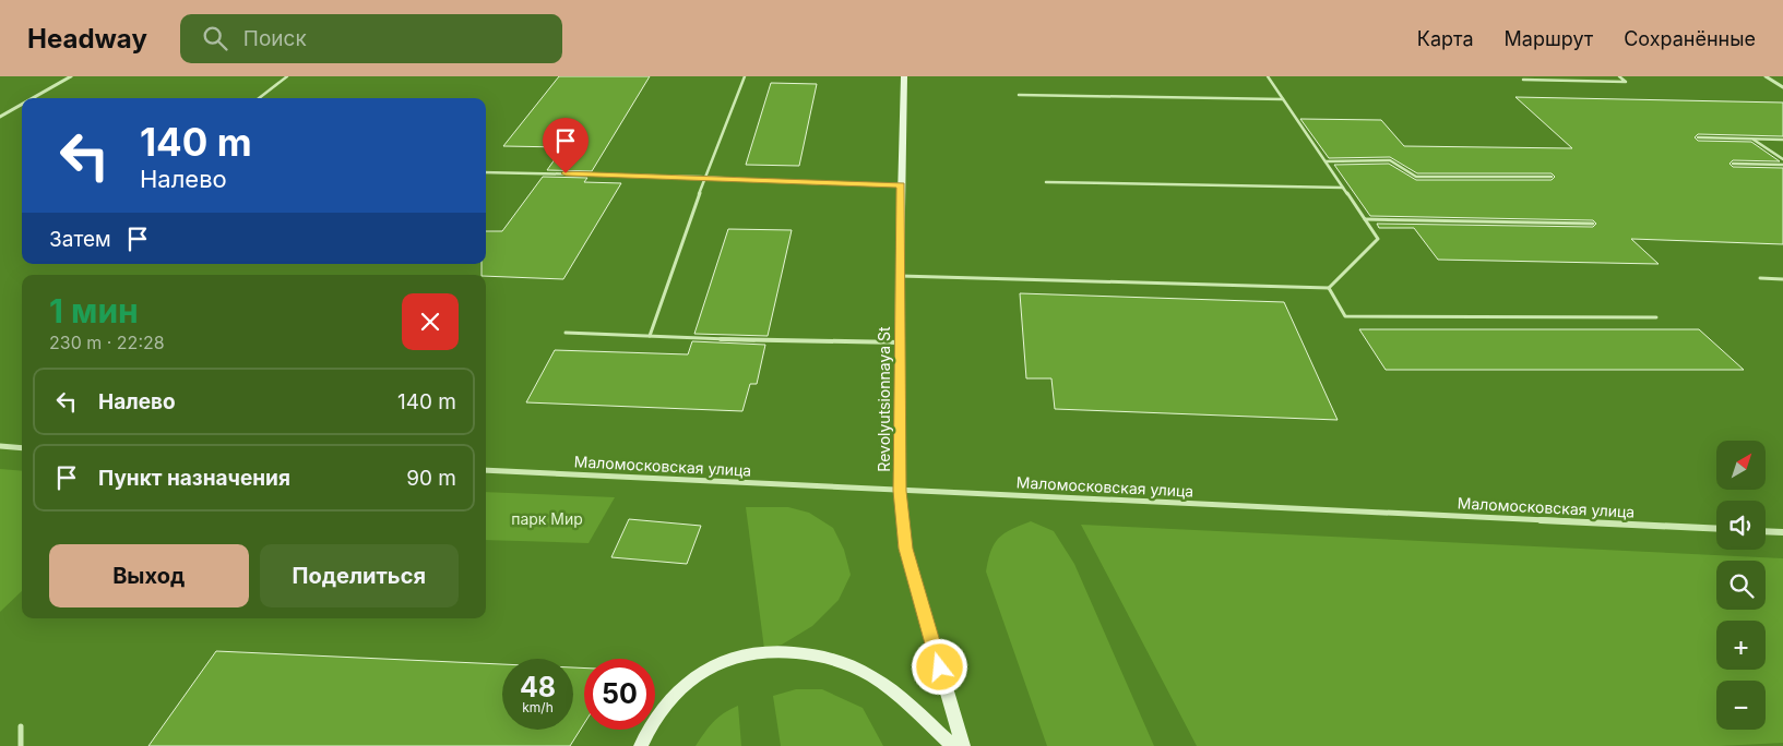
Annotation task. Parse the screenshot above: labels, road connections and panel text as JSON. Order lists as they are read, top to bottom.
{
  "streets": {
    "main road": ["Revolyutsionnaya St"],
    "street": ["Маломосковская улица"]
  },
  "crossings": [
    ["Revolyutsionnaya St", "Маломосковская улица"]
  ],
  "parks": ["парк Мир"],
  "north": "top right",
  "page": {
    "header": "Headway",
    "search": "Поиск",
    "nav": ["Карта", "Маршрут", "Сохранённые"],
    "turn": ["140 m", "Налево"],
    "then": "Затем",
    "heading": ["1 мин", "230 m · 22:28"],
    "list": [
      {
        "name": "Налево",
        "value": "140 m"
      },
      {
        "name": "Пункт назначения",
        "value": "90 m"
      }
    ],
    "map_buttons": ["+", "−"],
    "buttons": ["Выход", "Поделиться"],
    "speed": "48 km/h",
    "limit": "50"
  }
}
